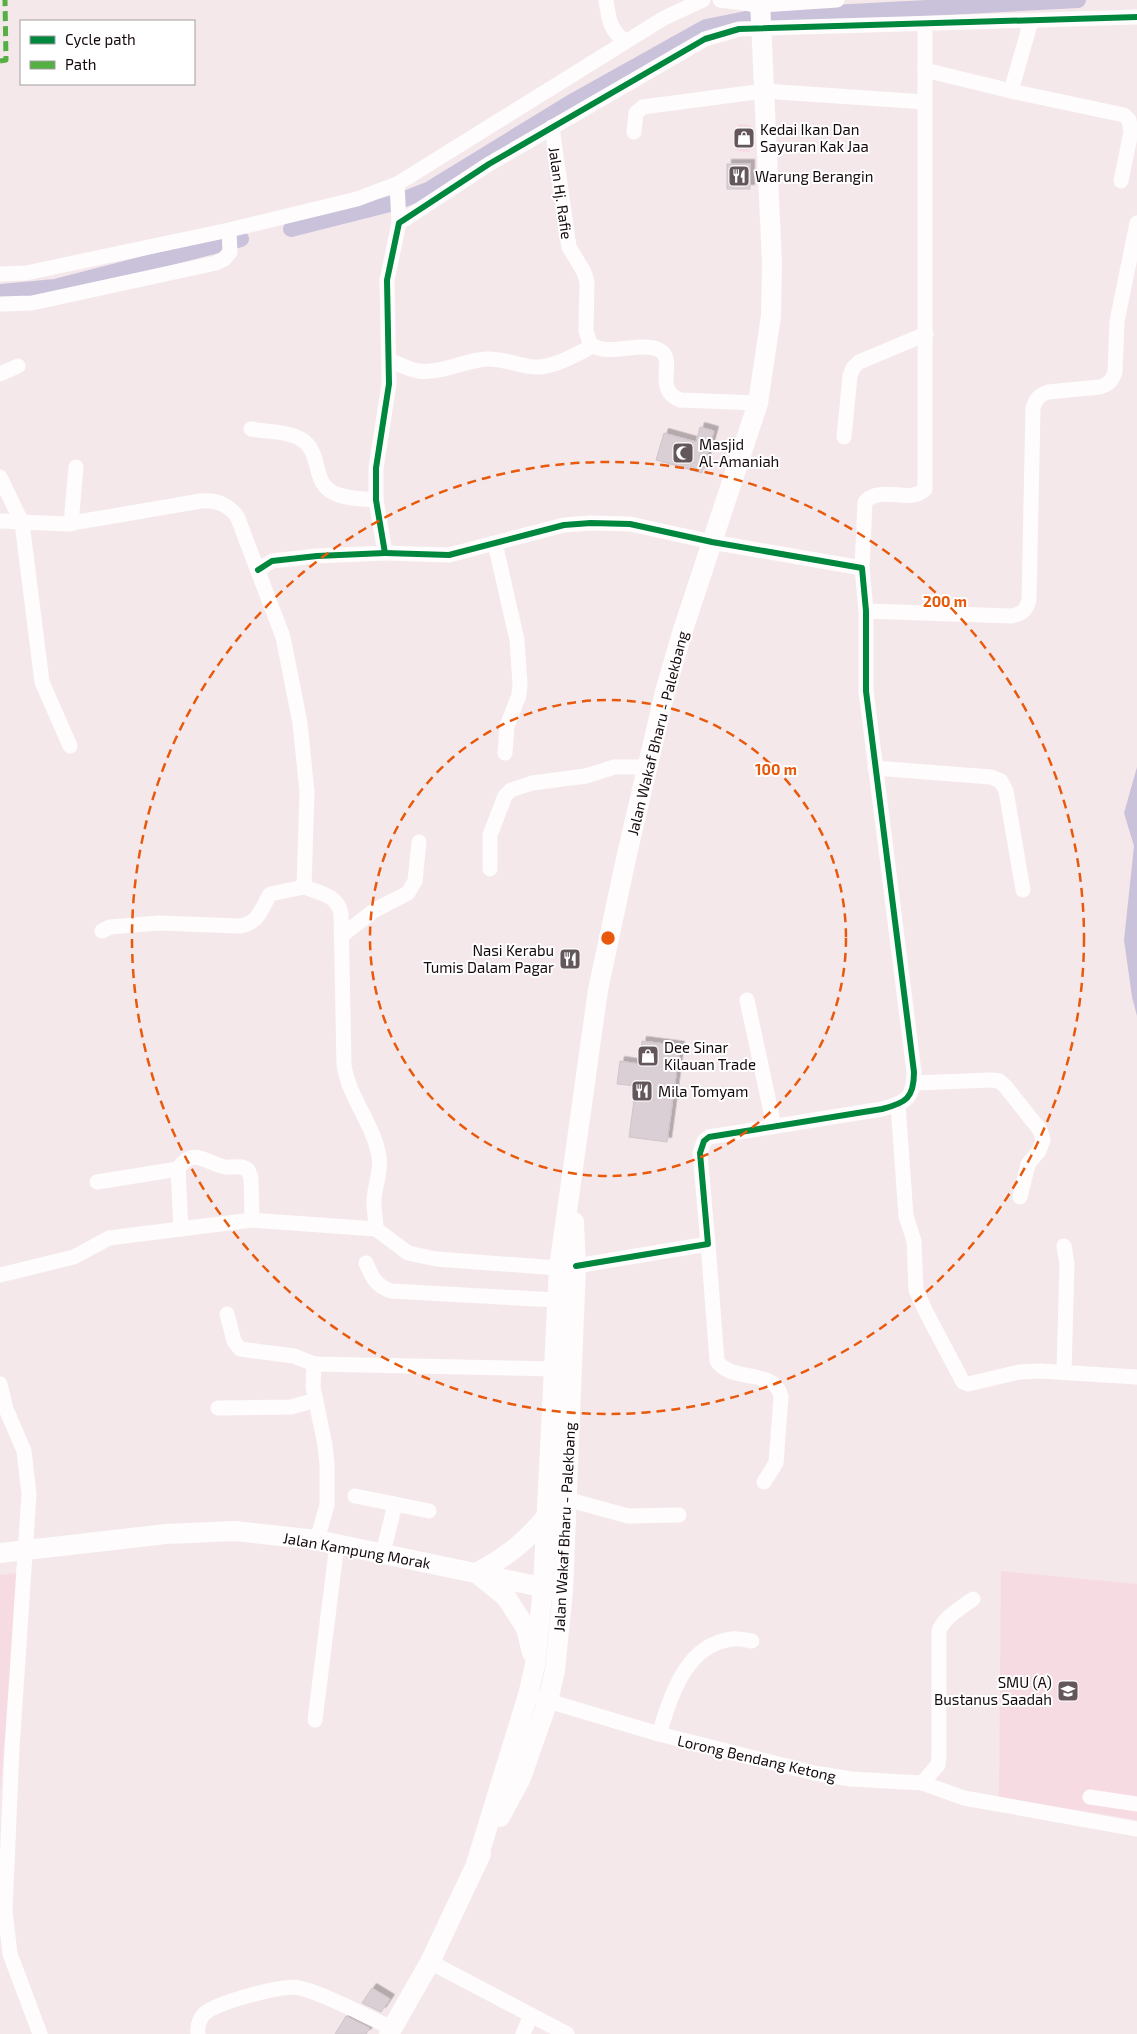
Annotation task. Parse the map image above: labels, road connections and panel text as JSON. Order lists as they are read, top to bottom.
{
  "streets": {
    "main road": ["Jalan Wakaf Bharu - Palekbang", "Jalan Kampung Morak"],
    "street": ["Jalan Hj. Rafie", "Lorong Bendang Ketong"]
  },
  "crossings": [
    ["Jalan Wakaf Bharu - Palekbang", "Jalan Kampung Morak"],
    ["Jalan Wakaf Bharu - Palekbang", "Lorong Bendang Ketong"]
  ],
  "places": {
    "shop": ["Kedai Ikan Dan Sayuran Kak Jaa", "Dee Sinar Kilauan Trade"],
    "restaurant": ["Warung Berangin", "Nasi Kerabu Tumis Dalam Pagar", "Mila Tomyam"],
    "mosque": ["Masjid Al-Amaniah"],
    "school or university": ["SMU (A) Bustanus Saadah"]
  },
  "legend": ["Cycle path", "Path"],
  "rings": ["200 m", "100 m"]
}
